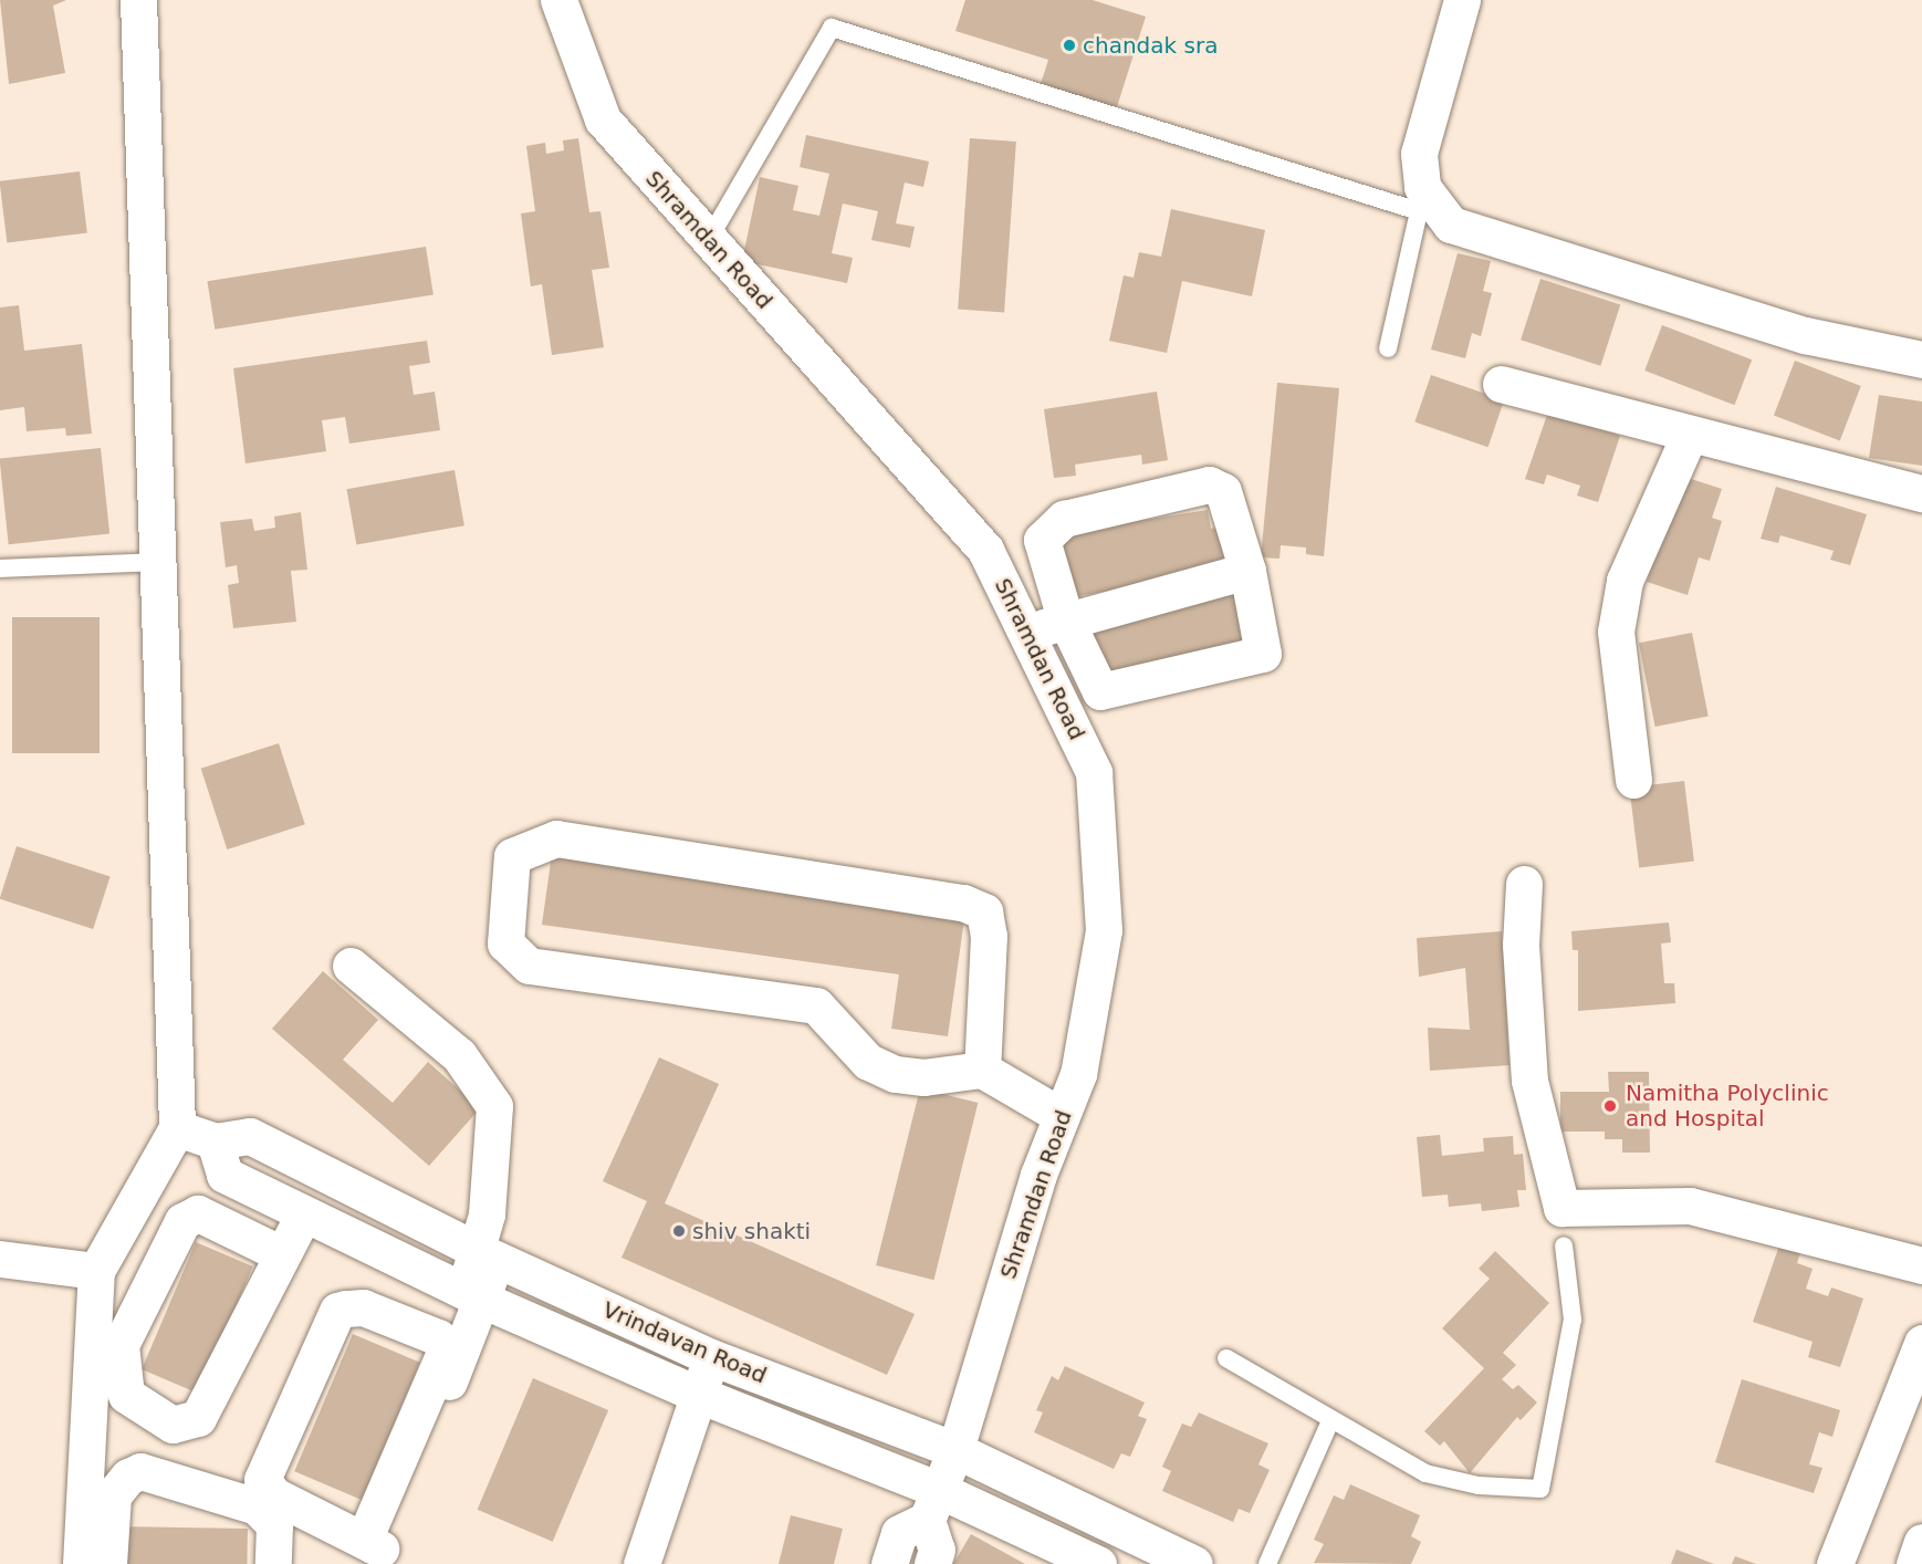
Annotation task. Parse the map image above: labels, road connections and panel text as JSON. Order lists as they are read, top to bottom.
{
  "streets": {
    "street": ["Shramdan Road", "Vrindavan Road"]
  },
  "crossings": [
    ["Shramdan Road", "Vrindavan Road"]
  ],
  "places": ["chandak sra", "Namitha Polyclinic and Hospital", "shiv shakti"]
}
